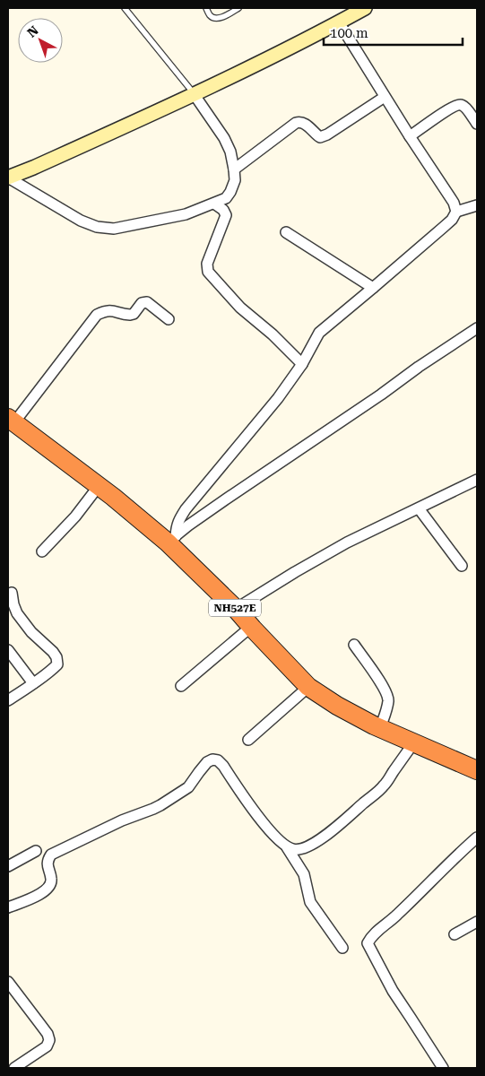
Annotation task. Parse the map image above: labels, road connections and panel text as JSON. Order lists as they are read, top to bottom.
{
  "streets": {
    "highway": ["NH527E"]
  },
  "scale_bar": "100 m",
  "north": "top left"
}
